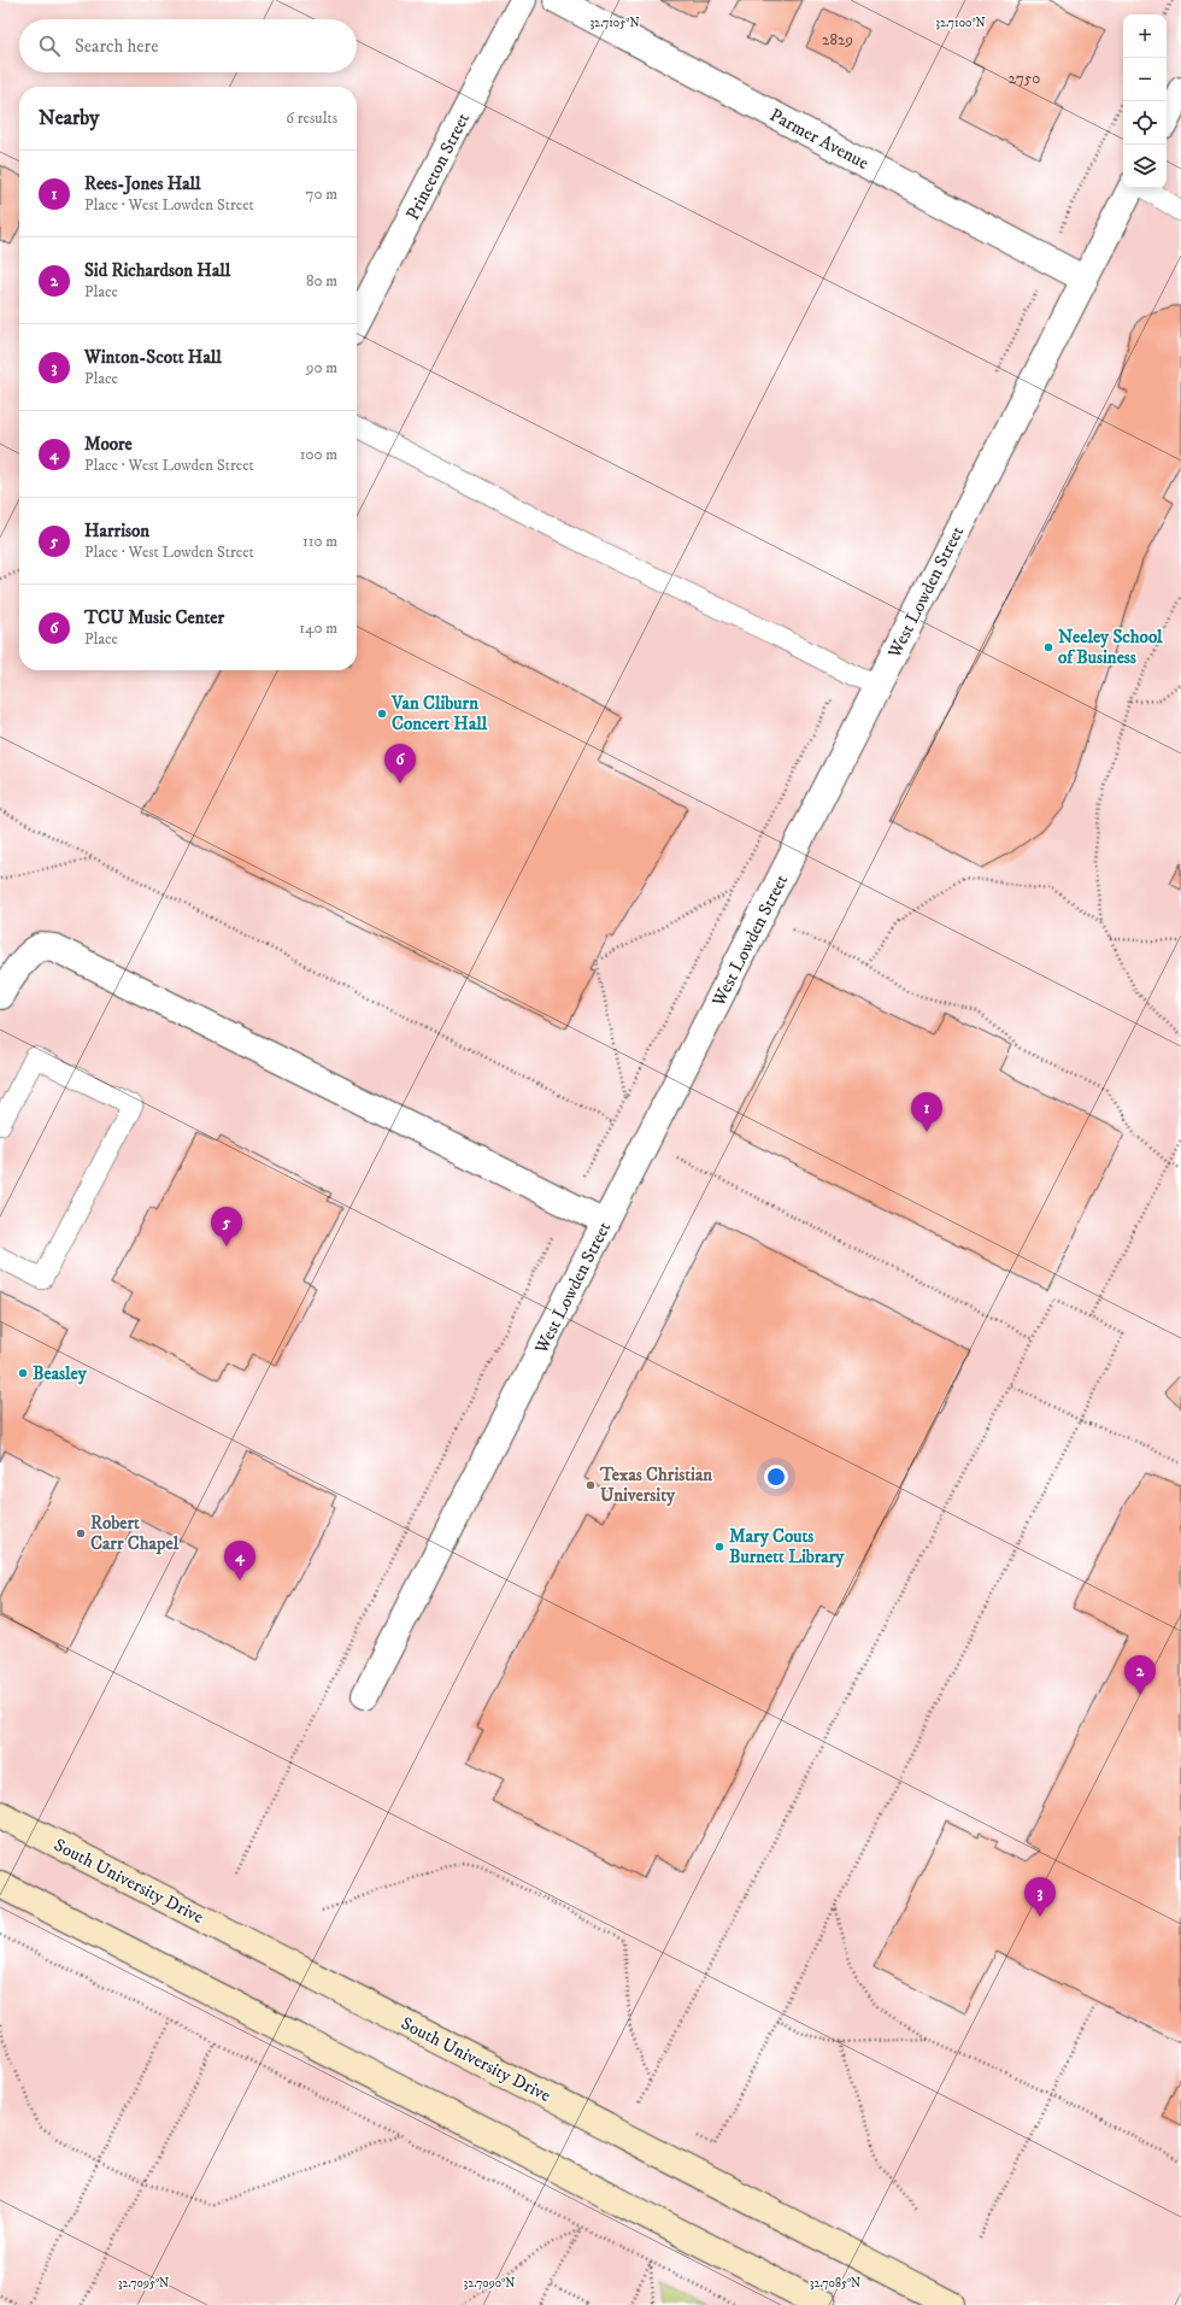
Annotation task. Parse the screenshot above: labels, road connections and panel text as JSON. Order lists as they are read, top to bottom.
{
  "streets": {
    "main road": ["South University Drive"],
    "street": ["Parmer Avenue", "Princeton Street", "West Lowden Street"]
  },
  "crossings": [
    ["Parmer Avenue", "West Lowden Street"]
  ],
  "places": [
    "Neeley School of Business",
    "Van Cliburn Concert Hall",
    "Beasley",
    "Texas Christian University",
    "Robert Carr Chapel",
    "Mary Couts Burnett Library"
  ],
  "house_numbers": ["2829", "2750"],
  "page": {
    "map_buttons": ["+", "−"],
    "search": "Search here",
    "heading": ["Nearby", "6 results"],
    "list": [
      {
        "mark": "1",
        "name": "Rees-Jones Hall",
        "note": "Place · West Lowden Street",
        "value": "70 m"
      },
      {
        "mark": "2",
        "name": "Sid Richardson Hall",
        "note": "Place",
        "value": "80 m"
      },
      {
        "mark": "3",
        "name": "Winton-Scott Hall",
        "note": "Place",
        "value": "90 m"
      },
      {
        "mark": "4",
        "name": "Moore",
        "note": "Place · West Lowden Street",
        "value": "100 m"
      },
      {
        "mark": "5",
        "name": "Harrison",
        "note": "Place · West Lowden Street",
        "value": "110 m"
      },
      {
        "mark": "6",
        "name": "TCU Music Center",
        "note": "Place",
        "value": "140 m"
      }
    ],
    "pins": [
      "6",
      "1",
      "5",
      "4",
      "2",
      "3"
    ]
  },
  "coordinates": [
    "32.7105°N",
    "32.7100°N",
    "32.7095°N",
    "32.7090°N",
    "32.7085°N"
  ]
}
